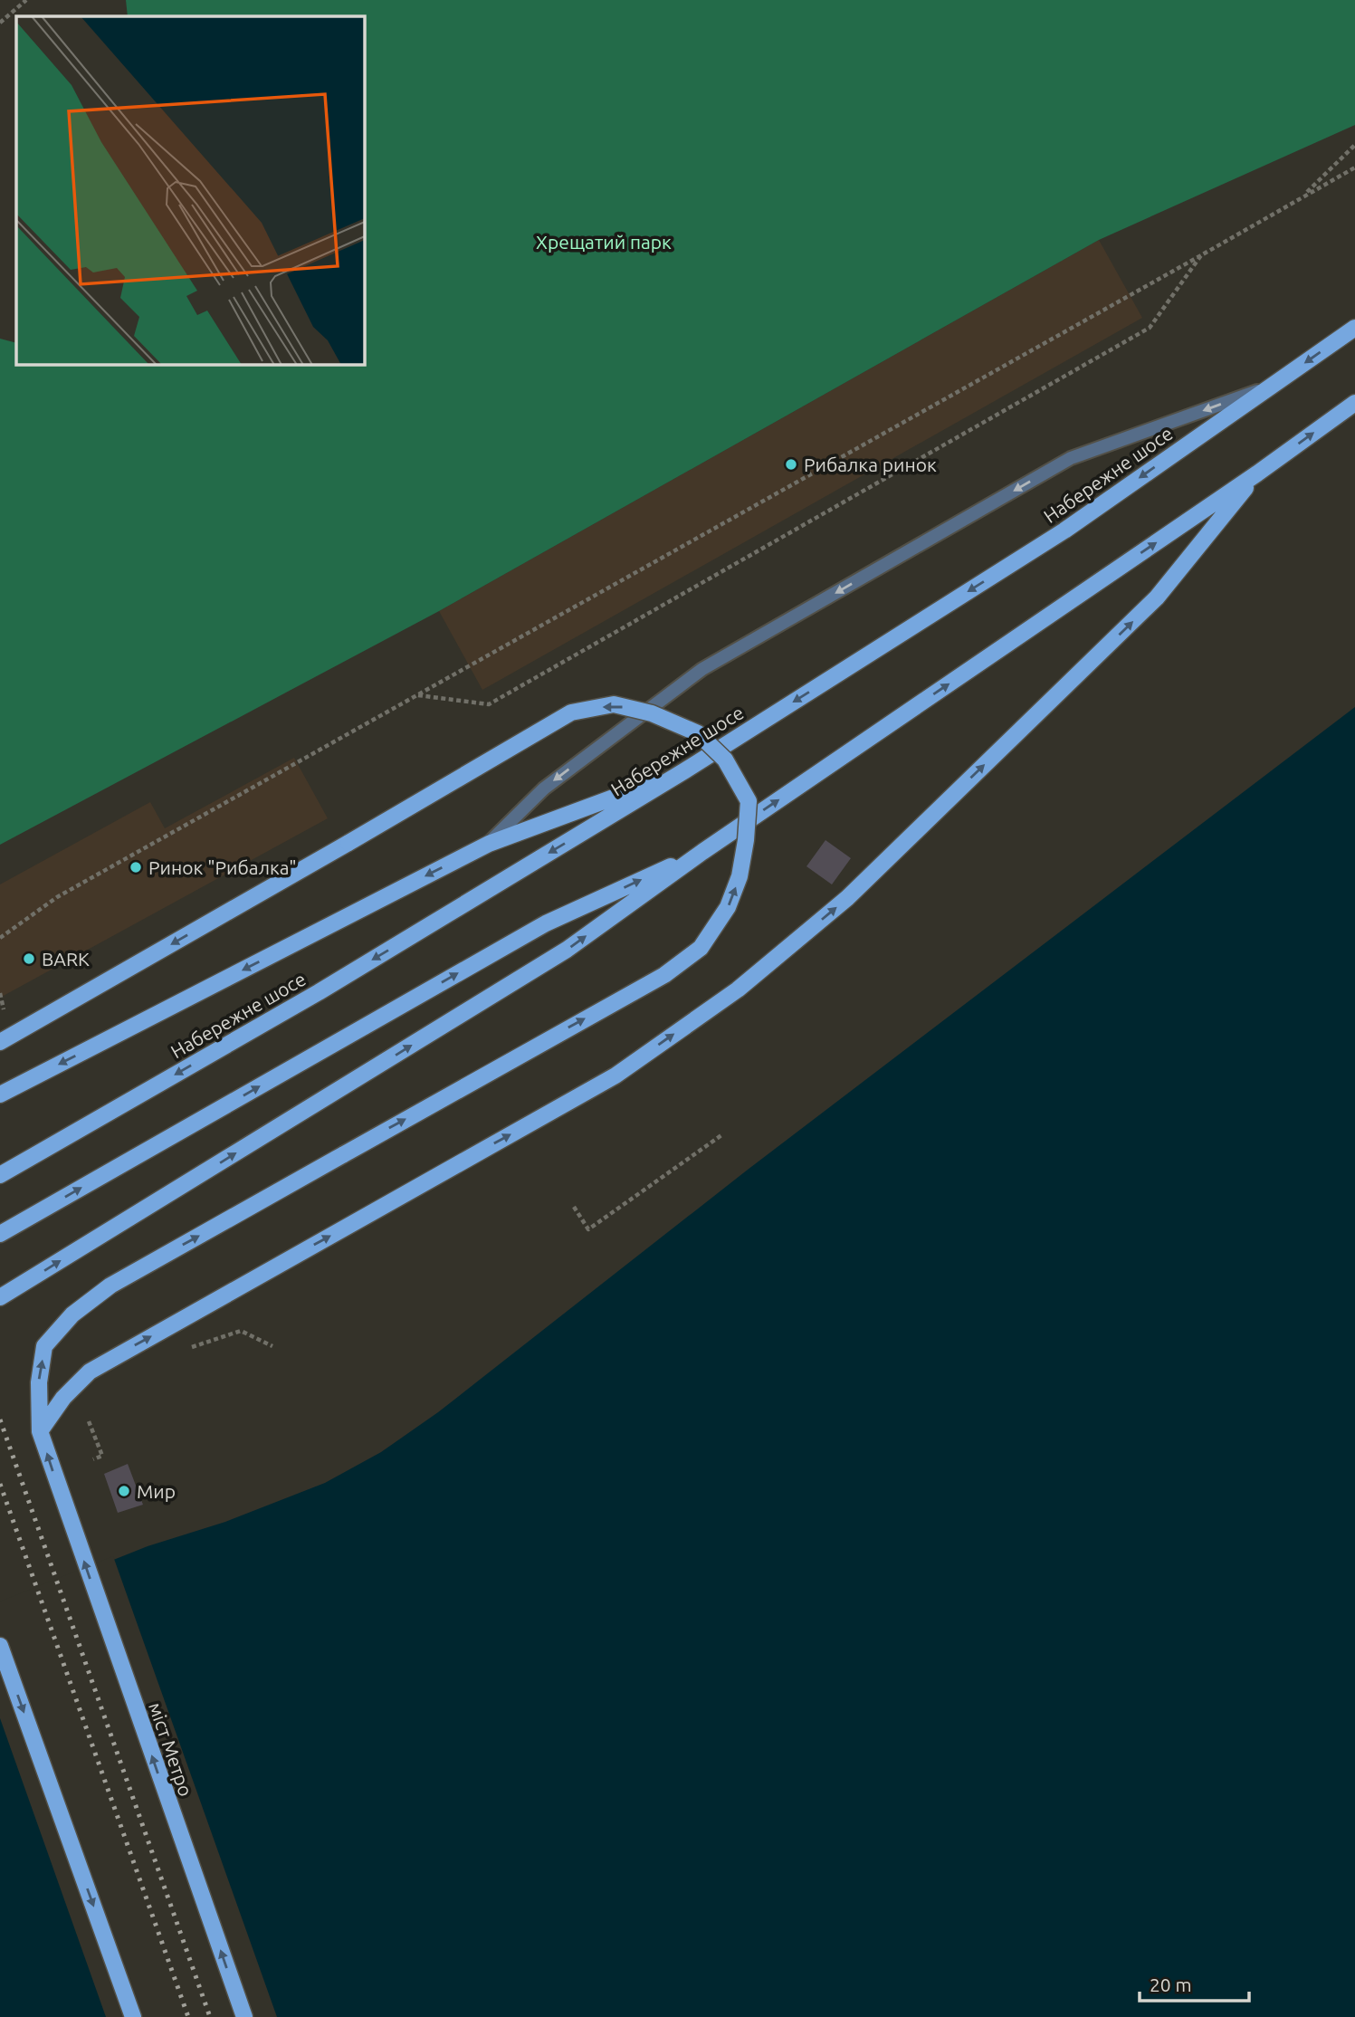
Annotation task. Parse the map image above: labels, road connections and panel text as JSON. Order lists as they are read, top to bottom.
{
  "streets": {
    "main road": ["Набережне шосе", "міст Метро"]
  },
  "parks": ["Хрещатий парк"],
  "places": [
    "Рибалка ринок",
    "Ринок \"Рибалка\"",
    "BARK",
    "Мир"
  ],
  "scale_bar": "20 m"
}
